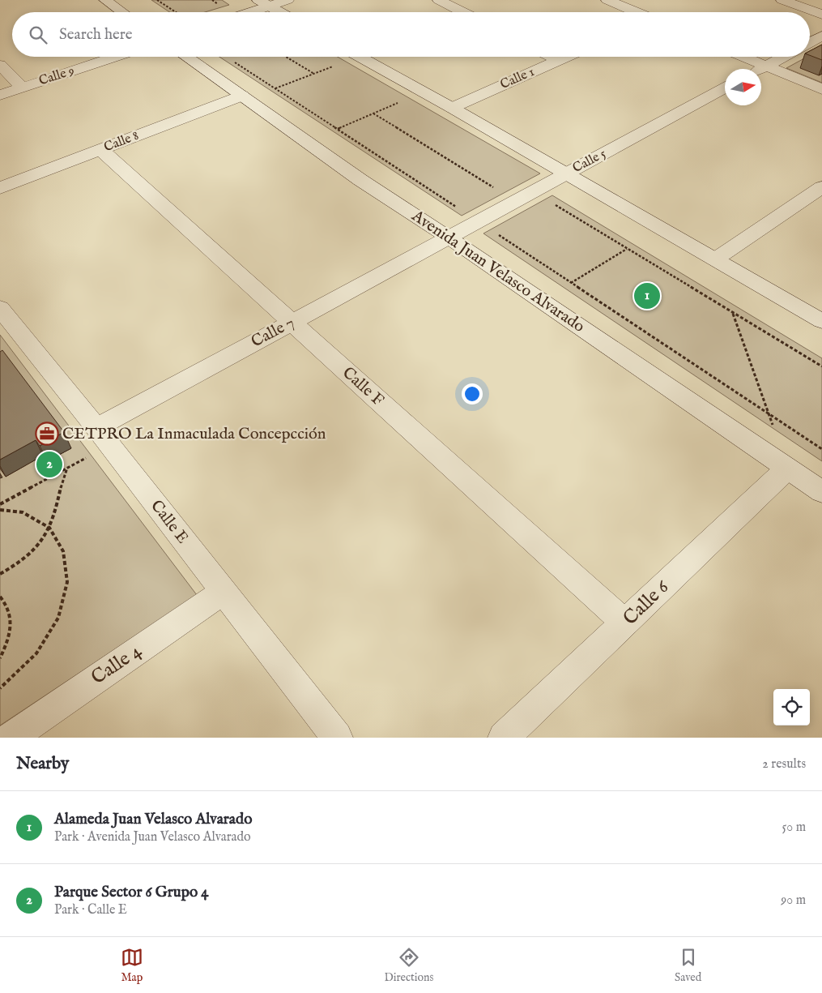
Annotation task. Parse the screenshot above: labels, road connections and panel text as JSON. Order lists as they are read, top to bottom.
{
  "streets": {
    "street": [
      "Calle 9",
      "Calle 1",
      "Calle 8",
      "Calle 5",
      "Avenida Juan Velasco Alvarado",
      "Calle 7",
      "Calle F",
      "Calle E",
      "Calle 6",
      "Calle 4"
    ]
  },
  "crossings": [
    ["Calle 8", "Avenida Juan Velasco Alvarado"],
    ["Calle 8", "Calle F"],
    ["Calle 5", "Avenida Juan Velasco Alvarado"],
    ["Calle 5", "Calle 7"],
    ["Avenida Juan Velasco Alvarado", "Calle 7"],
    ["Avenida Juan Velasco Alvarado", "Calle 6"],
    ["Calle 7", "Calle F"],
    ["Calle 7", "Calle E"],
    ["Calle F", "Calle 6"],
    ["Calle E", "Calle 4"]
  ],
  "places": {
    "office": ["CETPRO La Inmaculada Concepcción"]
  },
  "north": "right",
  "page": {
    "search": "Search here",
    "pins": ["1", "2"],
    "heading": ["Nearby", "2 results"],
    "list": [
      {
        "mark": "1",
        "name": "Alameda Juan Velasco Alvarado",
        "note": "Park · Avenida Juan Velasco Alvarado",
        "value": "50 m"
      },
      {
        "mark": "2",
        "name": "Parque Sector 6 Grupo 4",
        "note": "Park · Calle E",
        "value": "90 m"
      }
    ],
    "nav": ["Map", "Directions", "Saved"]
  }
}
